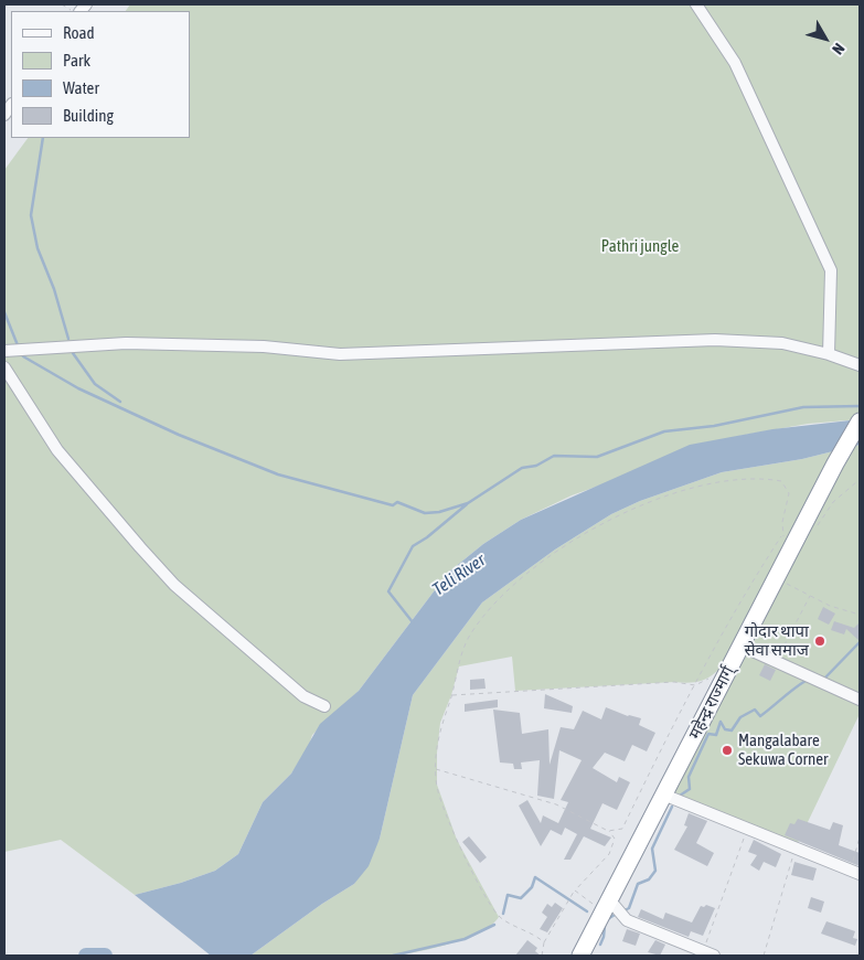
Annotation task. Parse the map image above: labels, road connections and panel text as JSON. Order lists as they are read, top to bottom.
{
  "streets": {
    "highway": ["महेन्द्र राज्मार्ग्"]
  },
  "water": ["Teli River"],
  "parks": ["Pathri jungle"],
  "places": ["गोदार थापा सेवा समाज", "Mangalabare Sekuwa Corner"],
  "legend": [
    "Road",
    "Park",
    "Water",
    "Building"
  ],
  "north": "bottom right"
}
